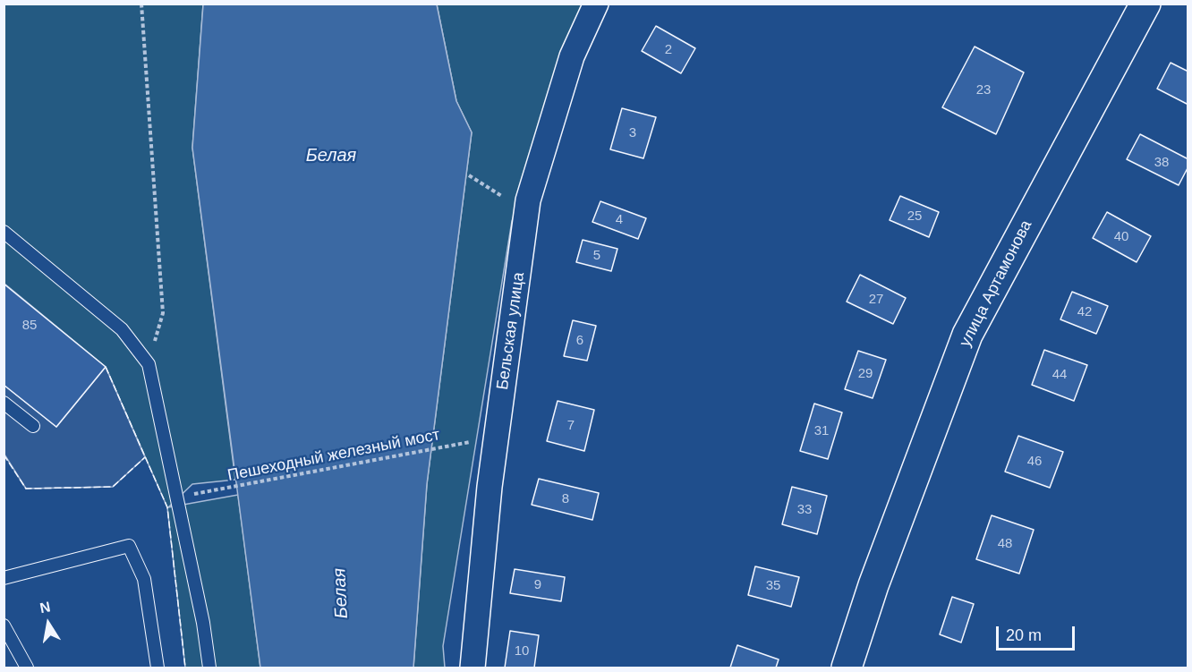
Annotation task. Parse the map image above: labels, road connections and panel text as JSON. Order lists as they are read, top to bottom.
{
  "streets": {
    "street": ["улица Артамонова", "Бельская улица"],
    "path": ["Пешеходный железный мост"]
  },
  "crossings": [
    ["Бельская улица", "Пешеходный железный мост"]
  ],
  "water": ["Белая"],
  "house_numbers": [
    "2",
    "23",
    "3",
    "38",
    "25",
    "4",
    "40",
    "5",
    "27",
    "42",
    "85",
    "6",
    "29",
    "44",
    "7",
    "31",
    "46",
    "8",
    "33",
    "48",
    "9",
    "35",
    "10"
  ],
  "scale_bar": "20 m",
  "north": "top"
}
